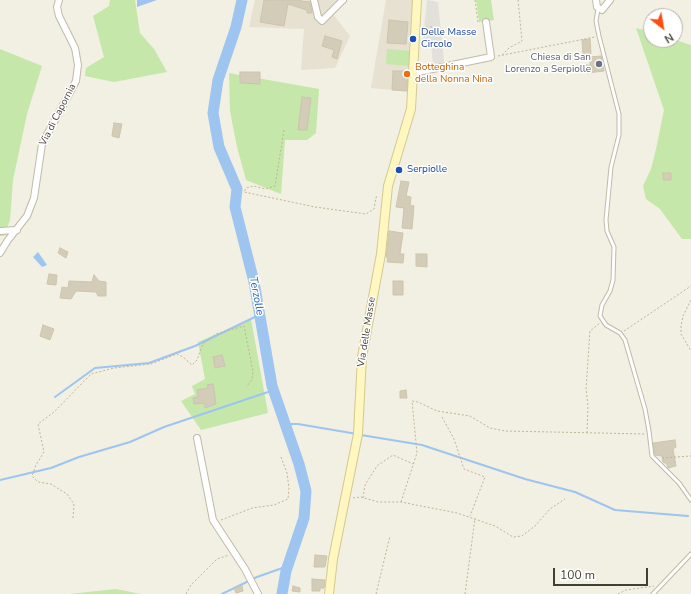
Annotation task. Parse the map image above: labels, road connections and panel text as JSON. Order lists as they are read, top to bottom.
{
  "streets": {
    "street": ["Via di Capornia", "Via delle Masse"]
  },
  "water": ["Terzolle"],
  "places": [
    "Delle Masse Circolo",
    "Chiesa di San Lorenzo a Serpiolle",
    "Botteghina della Nonna Nina",
    "Serpiolle"
  ],
  "scale_bar": "100 m",
  "north": "bottom right"
}
